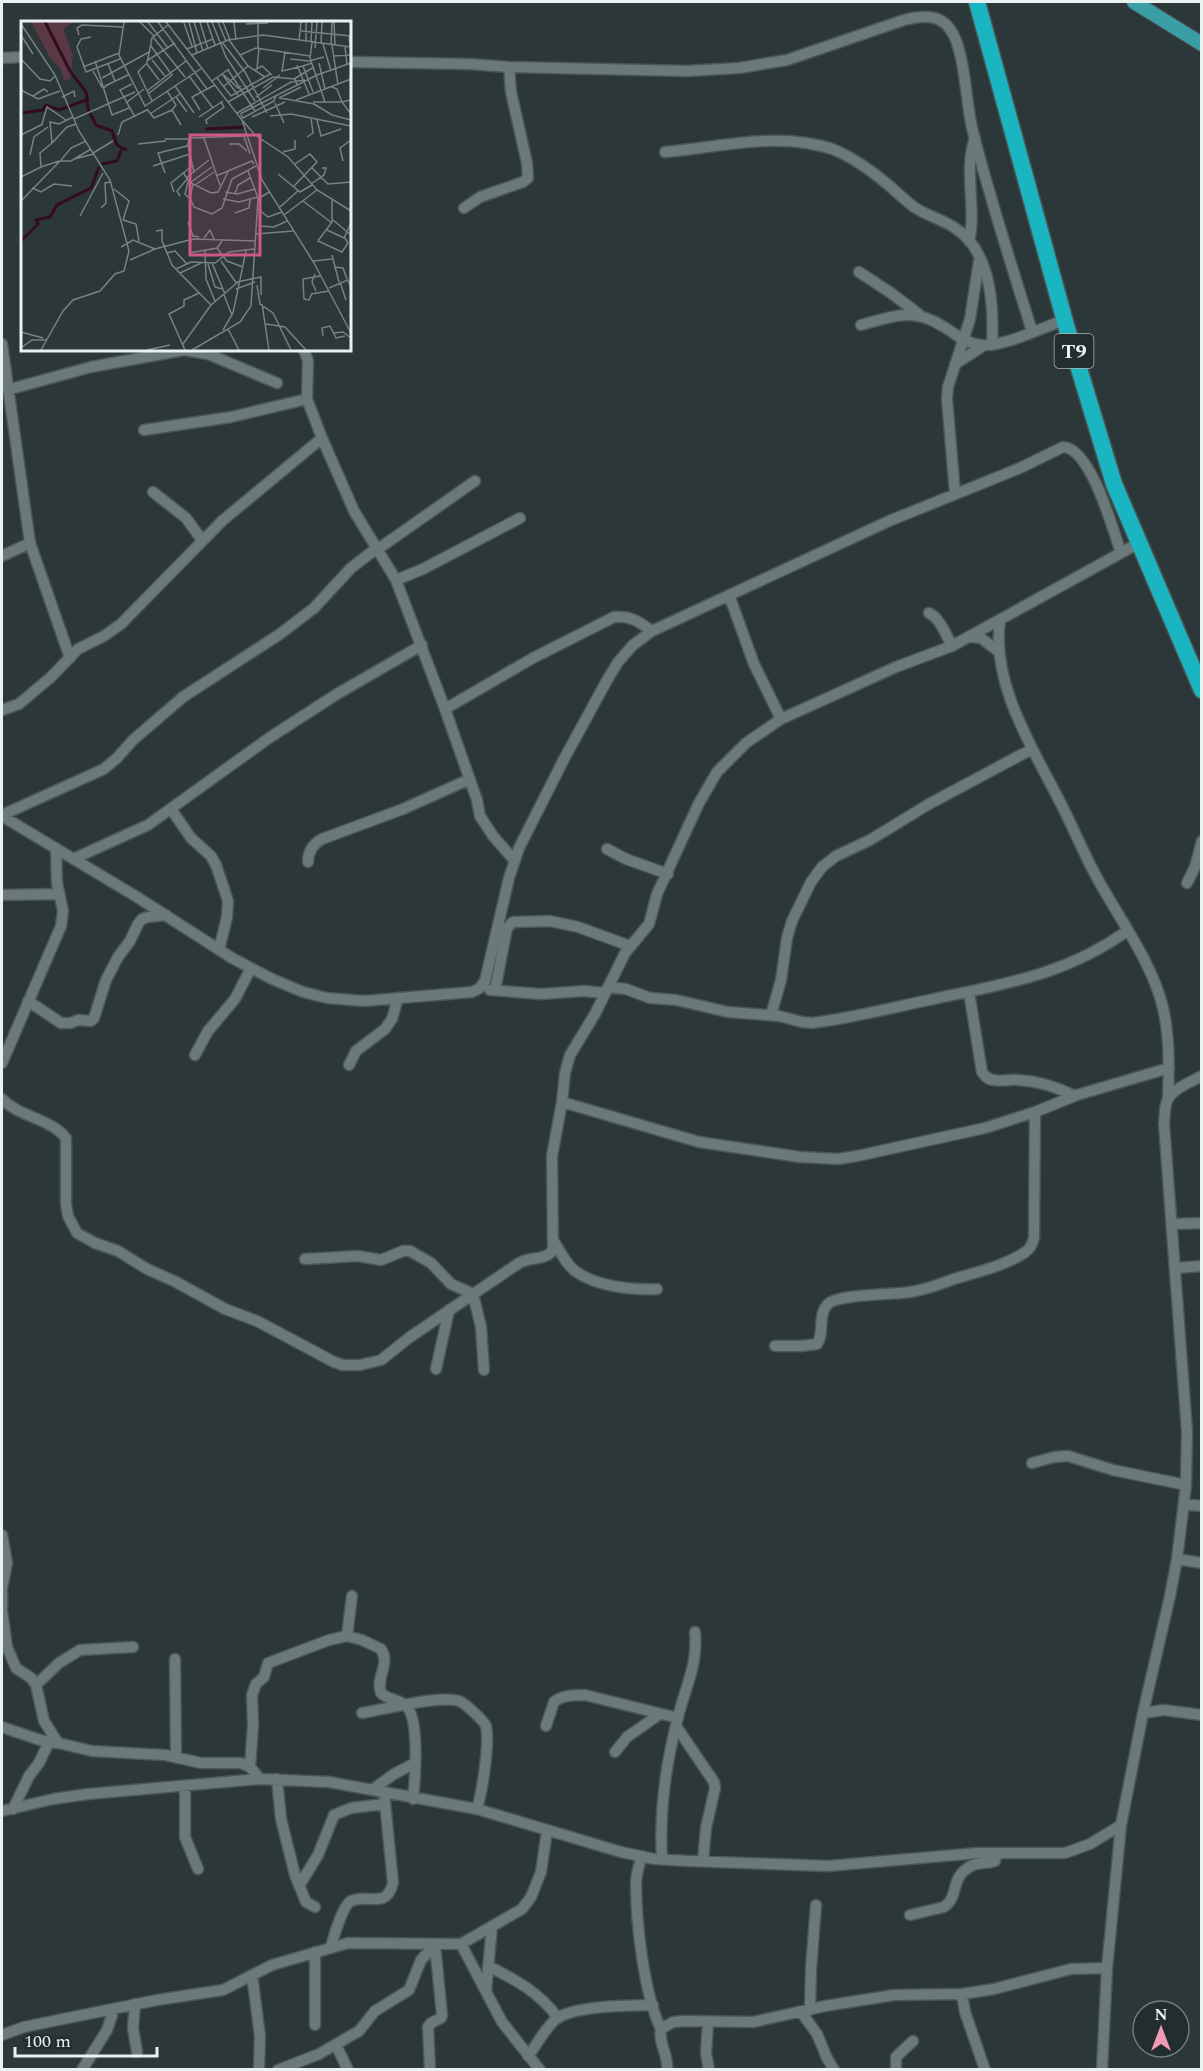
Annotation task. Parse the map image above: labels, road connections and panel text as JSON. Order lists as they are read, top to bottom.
{
  "streets": {
    "highway": ["T9"]
  },
  "scale_bar": "100 m",
  "north": "top"
}
